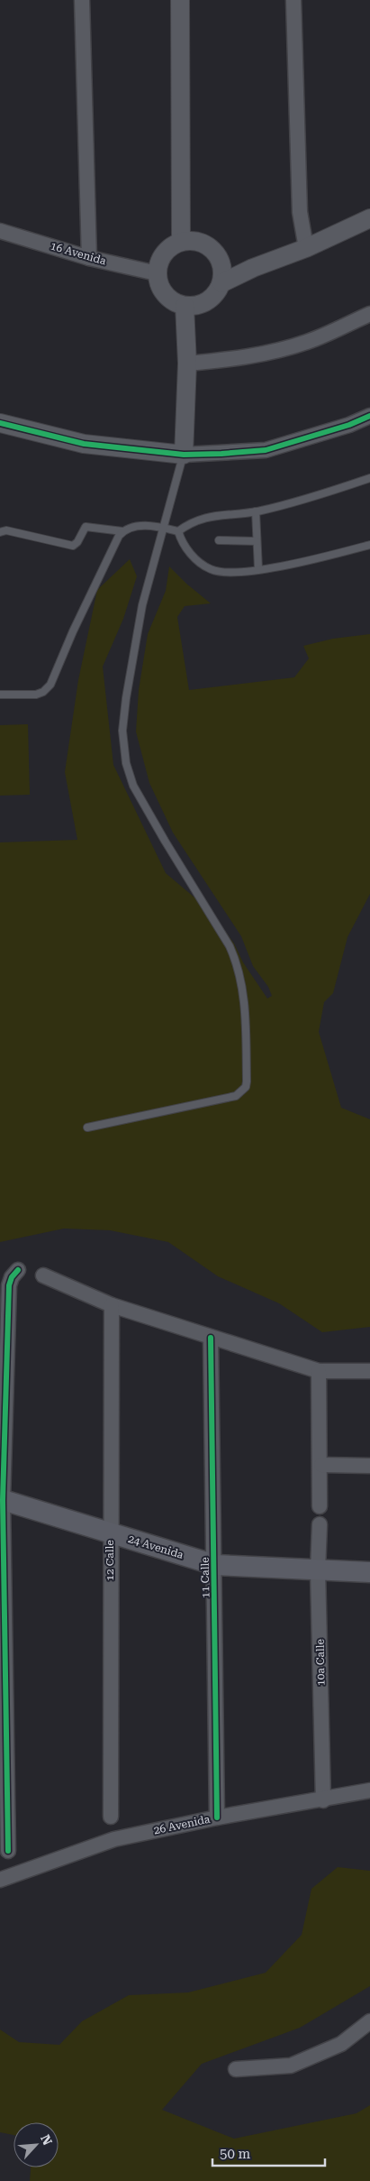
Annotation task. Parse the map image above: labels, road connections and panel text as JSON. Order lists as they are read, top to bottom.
{
  "streets": {
    "main road": ["24 Avenida"],
    "street": [
      "16 Avenida",
      "12 Calle",
      "11 Calle",
      "10a Calle",
      "26 Avenida"
    ]
  },
  "crossings": [
    ["24 Avenida", "12 Calle"],
    ["24 Avenida", "11 Calle"],
    ["24 Avenida", "10a Calle"],
    ["11 Calle", "26 Avenida"],
    ["10a Calle", "26 Avenida"]
  ],
  "scale_bar": "50 m",
  "north": "top right"
}
